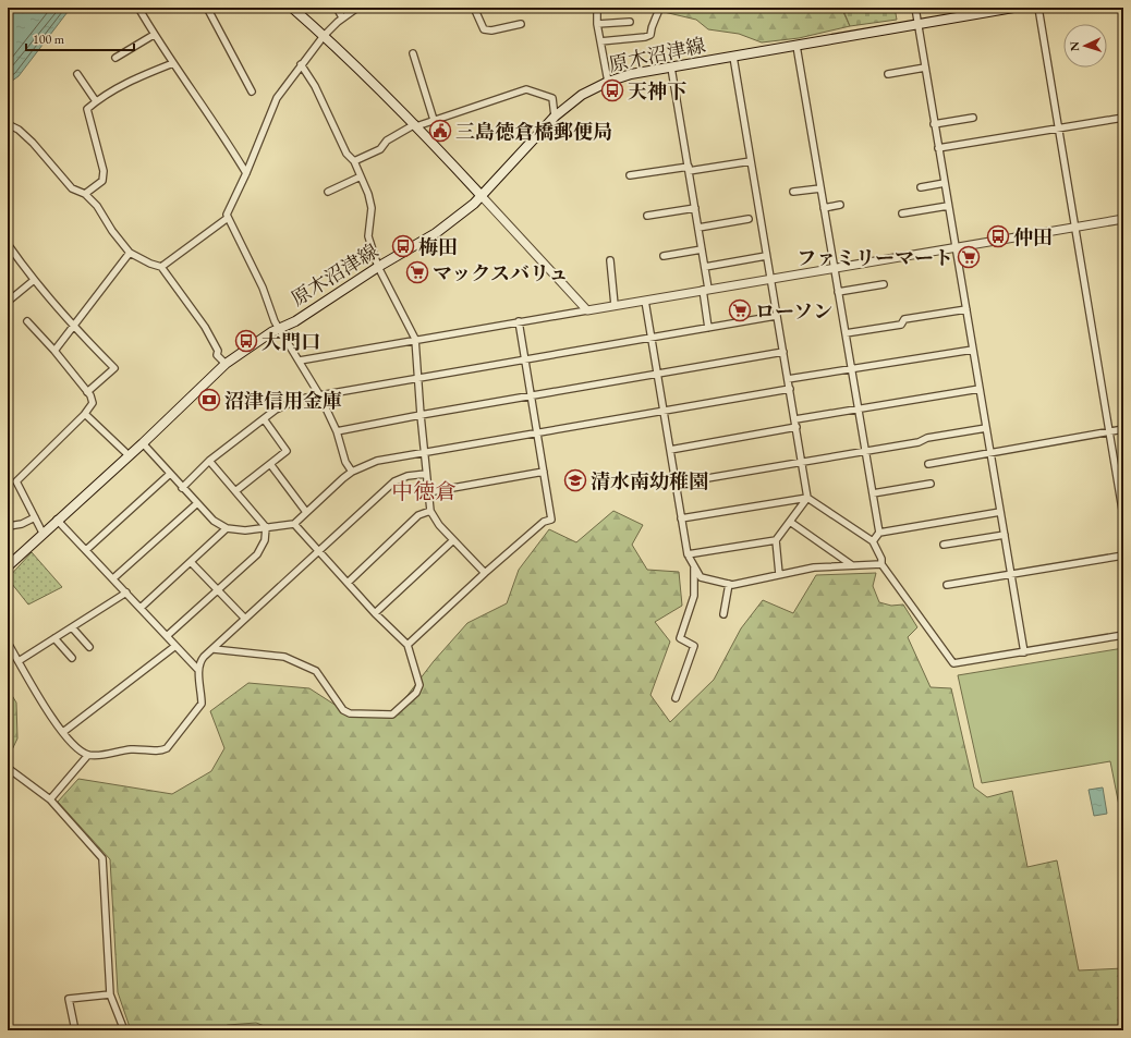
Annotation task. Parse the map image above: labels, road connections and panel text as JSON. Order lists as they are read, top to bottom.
{
  "streets": {
    "main road": ["原木沼津線"]
  },
  "districts": ["中徳倉"],
  "places": {
    "bus stop": [
      "天神下",
      "仲田",
      "梅田",
      "大門口"
    ],
    "public building": ["三島徳倉橋郵便局"],
    "supermarket": ["ファミリーマート", "マックスバリュ", "ローソン"],
    "bank": ["沼津信用金庫"],
    "school or university": ["清水南幼稚園"]
  },
  "scale_bar": "100 m",
  "north": "left"
}
